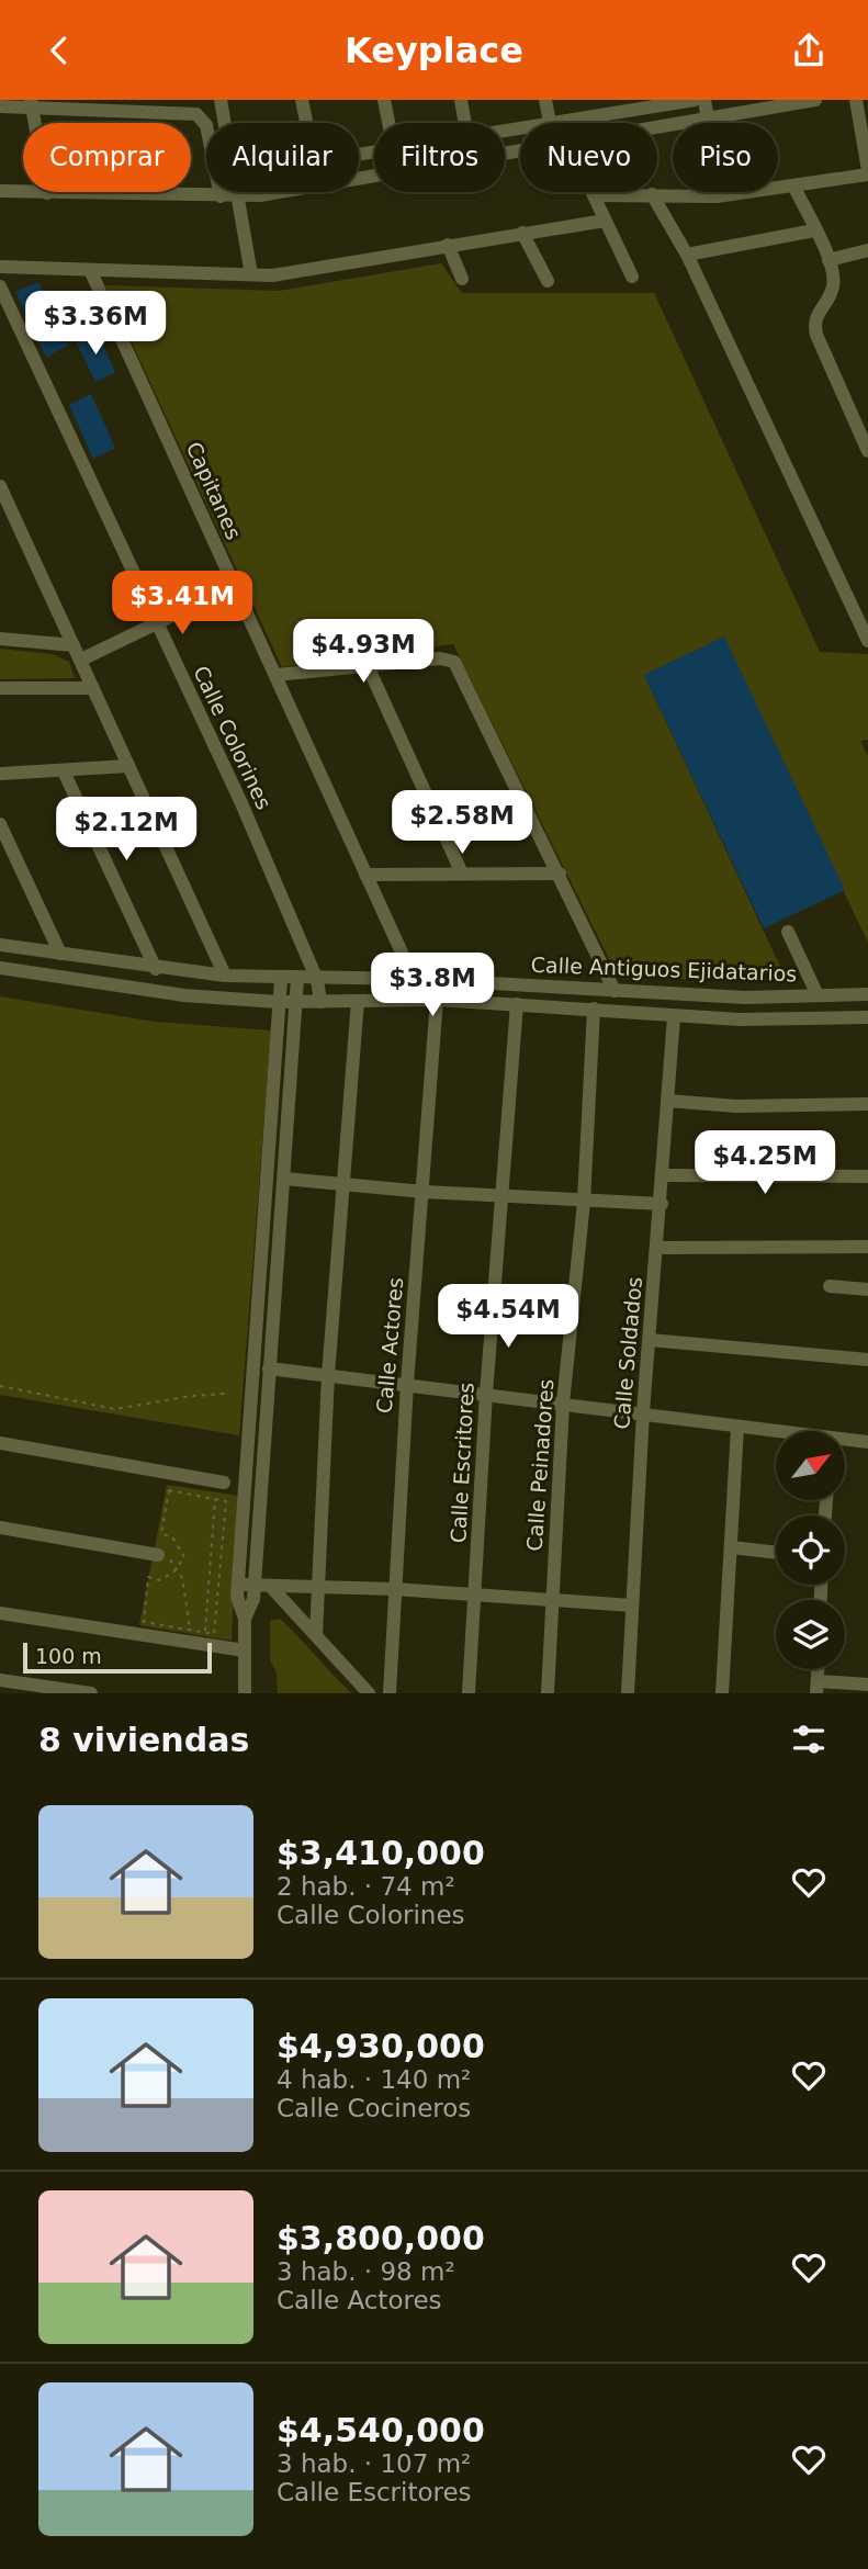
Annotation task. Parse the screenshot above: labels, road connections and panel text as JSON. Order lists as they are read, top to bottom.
{
  "streets": {
    "street": [
      "Capitanes",
      "Calle Colorines",
      "Calle Antiguos Ejidatarios",
      "Calle Actores",
      "Calle Soldados",
      "Calle Escritores",
      "Calle Peinadores"
    ]
  },
  "crossings": [
    ["Capitanes", "Calle Antiguos Ejidatarios"],
    ["Calle Colorines", "Calle Antiguos Ejidatarios"],
    ["Calle Antiguos Ejidatarios", "Calle Actores"],
    ["Calle Antiguos Ejidatarios", "Calle Soldados"],
    ["Calle Antiguos Ejidatarios", "Calle Escritores"],
    ["Calle Antiguos Ejidatarios", "Calle Peinadores"]
  ],
  "scale_bar": "100 m",
  "north": "top right",
  "page": {
    "header": "Keyplace",
    "chip": [
      "Comprar",
      "Alquilar",
      "Filtros",
      "Nuevo",
      "Piso"
    ],
    "price": [
      "$3.36M",
      "$3.41M",
      "$4.93M",
      "$2.58M",
      "$2.12M",
      "$3.8M",
      "$4.25M",
      "$4.54M"
    ],
    "scale": "100 m",
    "heading": "8 viviendas",
    "list": [
      {
        "name": "$3,410,000",
        "note": "2 hab. · 74 m² · Calle Colorines"
      },
      {
        "name": "$4,930,000",
        "note": "4 hab. · 140 m² · Calle Cocineros"
      },
      {
        "name": "$3,800,000",
        "note": "3 hab. · 98 m² · Calle Actores"
      },
      {
        "name": "$4,540,000",
        "note": "3 hab. · 107 m² · Calle Escritores"
      }
    ]
  }
}
